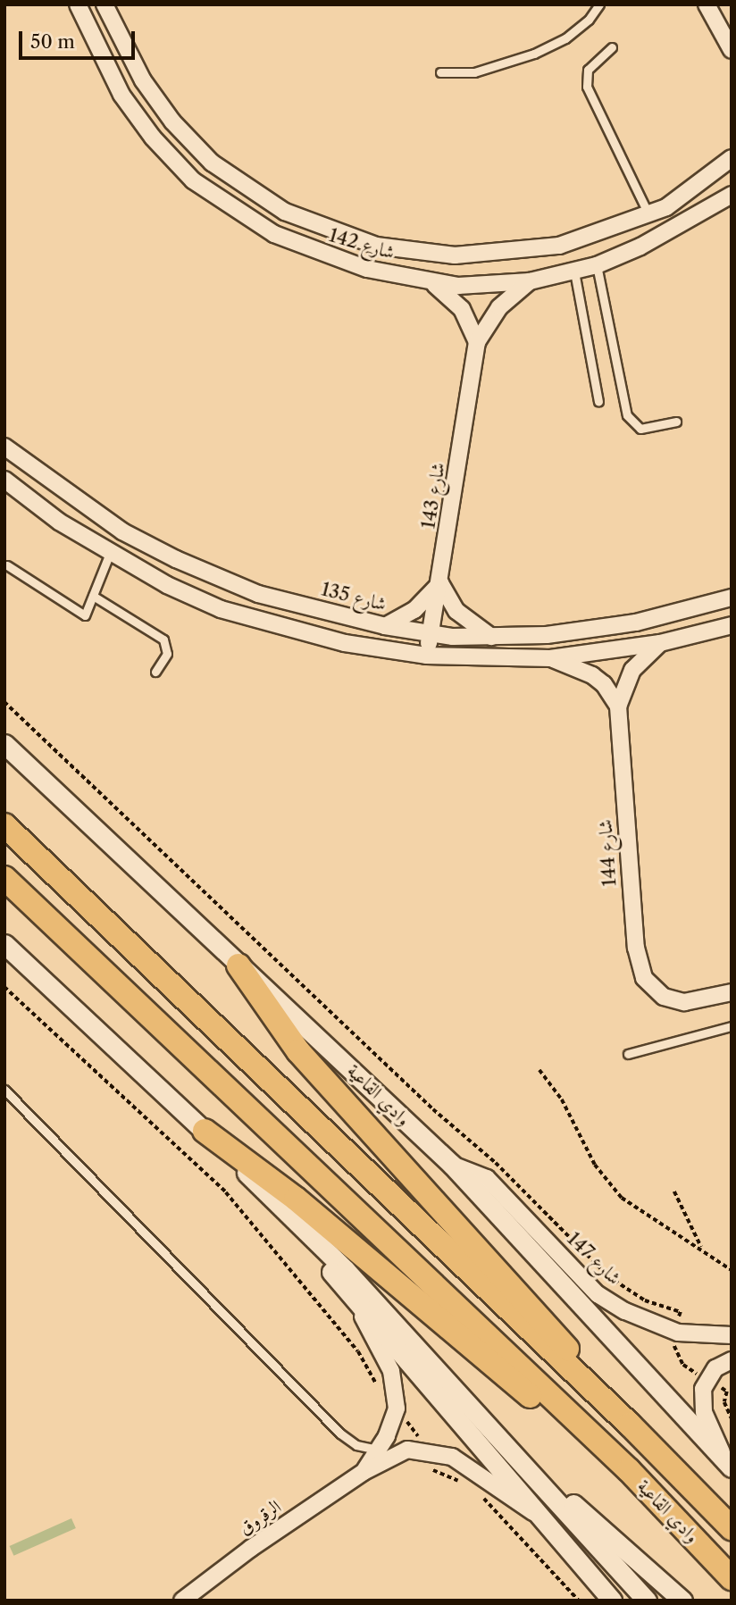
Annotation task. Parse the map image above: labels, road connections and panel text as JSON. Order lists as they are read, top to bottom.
{
  "streets": {
    "main road": ["وادي القاعية"],
    "street": [
      "شارع 142",
      "شارع 143",
      "شارع 135",
      "شارع 144",
      "شارع 147",
      "الرقروق"
    ]
  },
  "crossings": [
    ["شارع 142", "شارع 143"],
    ["شارع 143", "شارع 135"],
    ["وادي القاعية", "شارع 147"]
  ],
  "scale_bar": "50 m"
}
